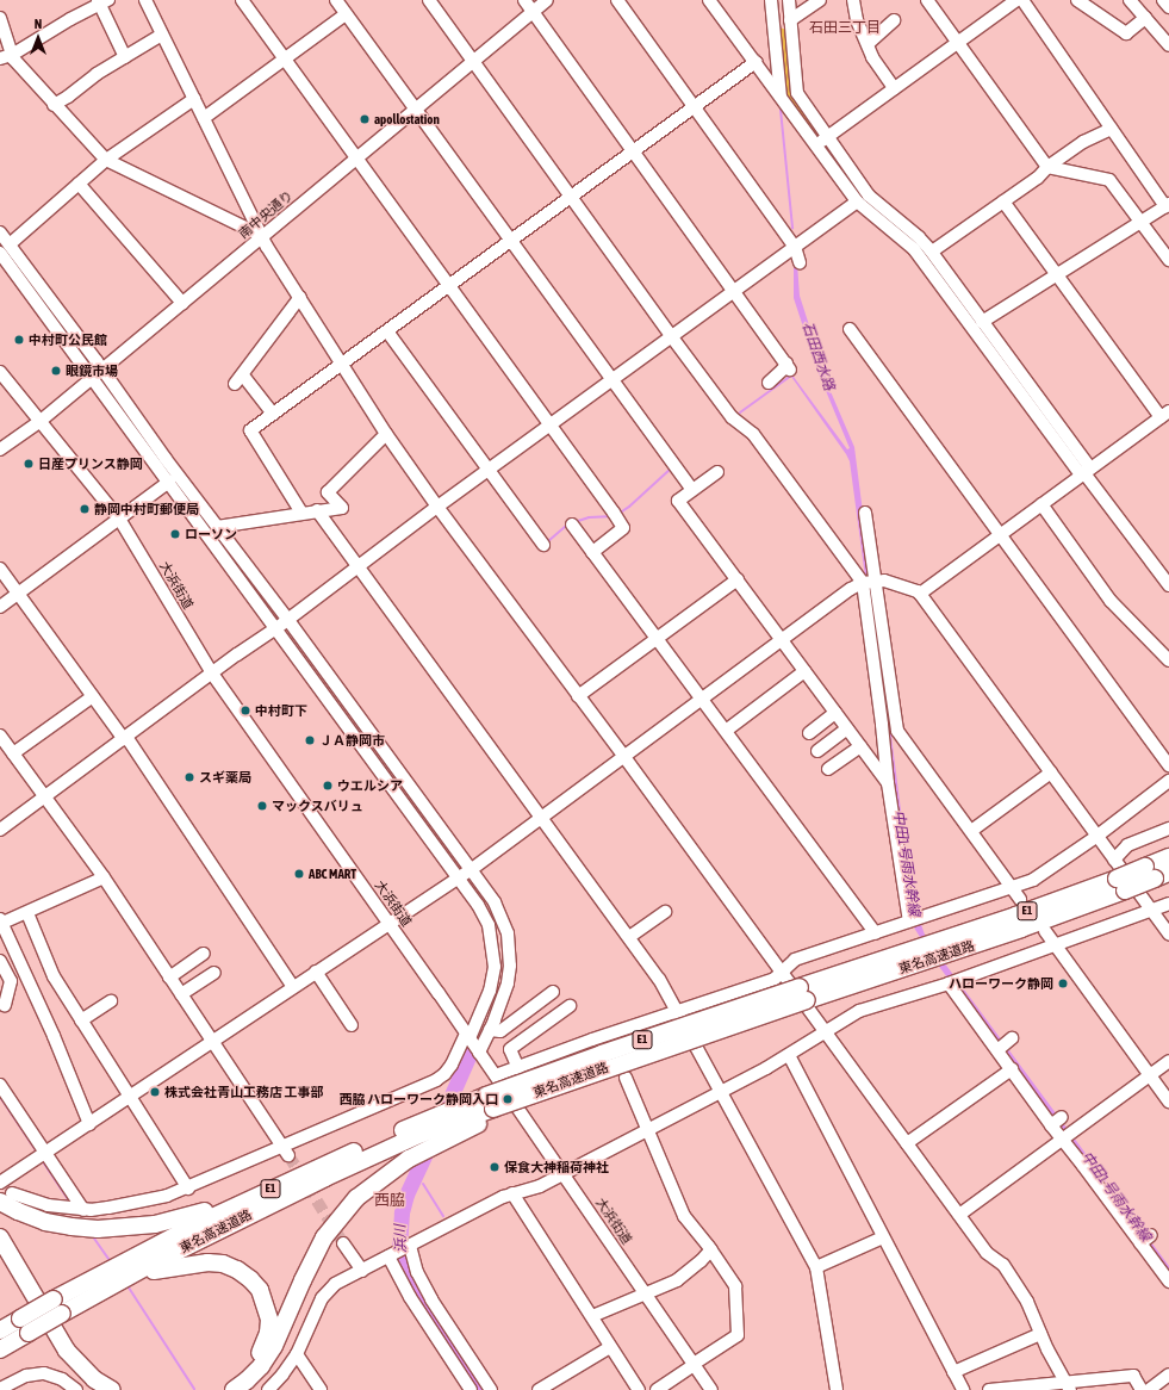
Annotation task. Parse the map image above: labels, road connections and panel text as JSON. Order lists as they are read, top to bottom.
{
  "streets": {
    "highway": ["E1", "東名高速道路"],
    "street": ["南中央通り", "大浜街道"]
  },
  "crossings": [
    ["南中央通り", "大浜街道"]
  ],
  "districts": ["石田三丁目", "西脇"],
  "water": ["石田西水路", "中田1号雨水幹線", "浜川"],
  "places": [
    "apollostation",
    "中村町公民館",
    "眼鏡市場",
    "日産プリンス静岡",
    "静岡中村町郵便局",
    "ローソン",
    "中村町下",
    "ＪＡ静岡市",
    "スギ薬局",
    "ウエルシア",
    "マックスバリュ",
    "ABC MART",
    "ハローワーク静岡",
    "株式会社青山工務店 工事部",
    "西脇 ハローワーク静岡入口",
    "保食大神稲荷神社"
  ],
  "north": "top"
}
